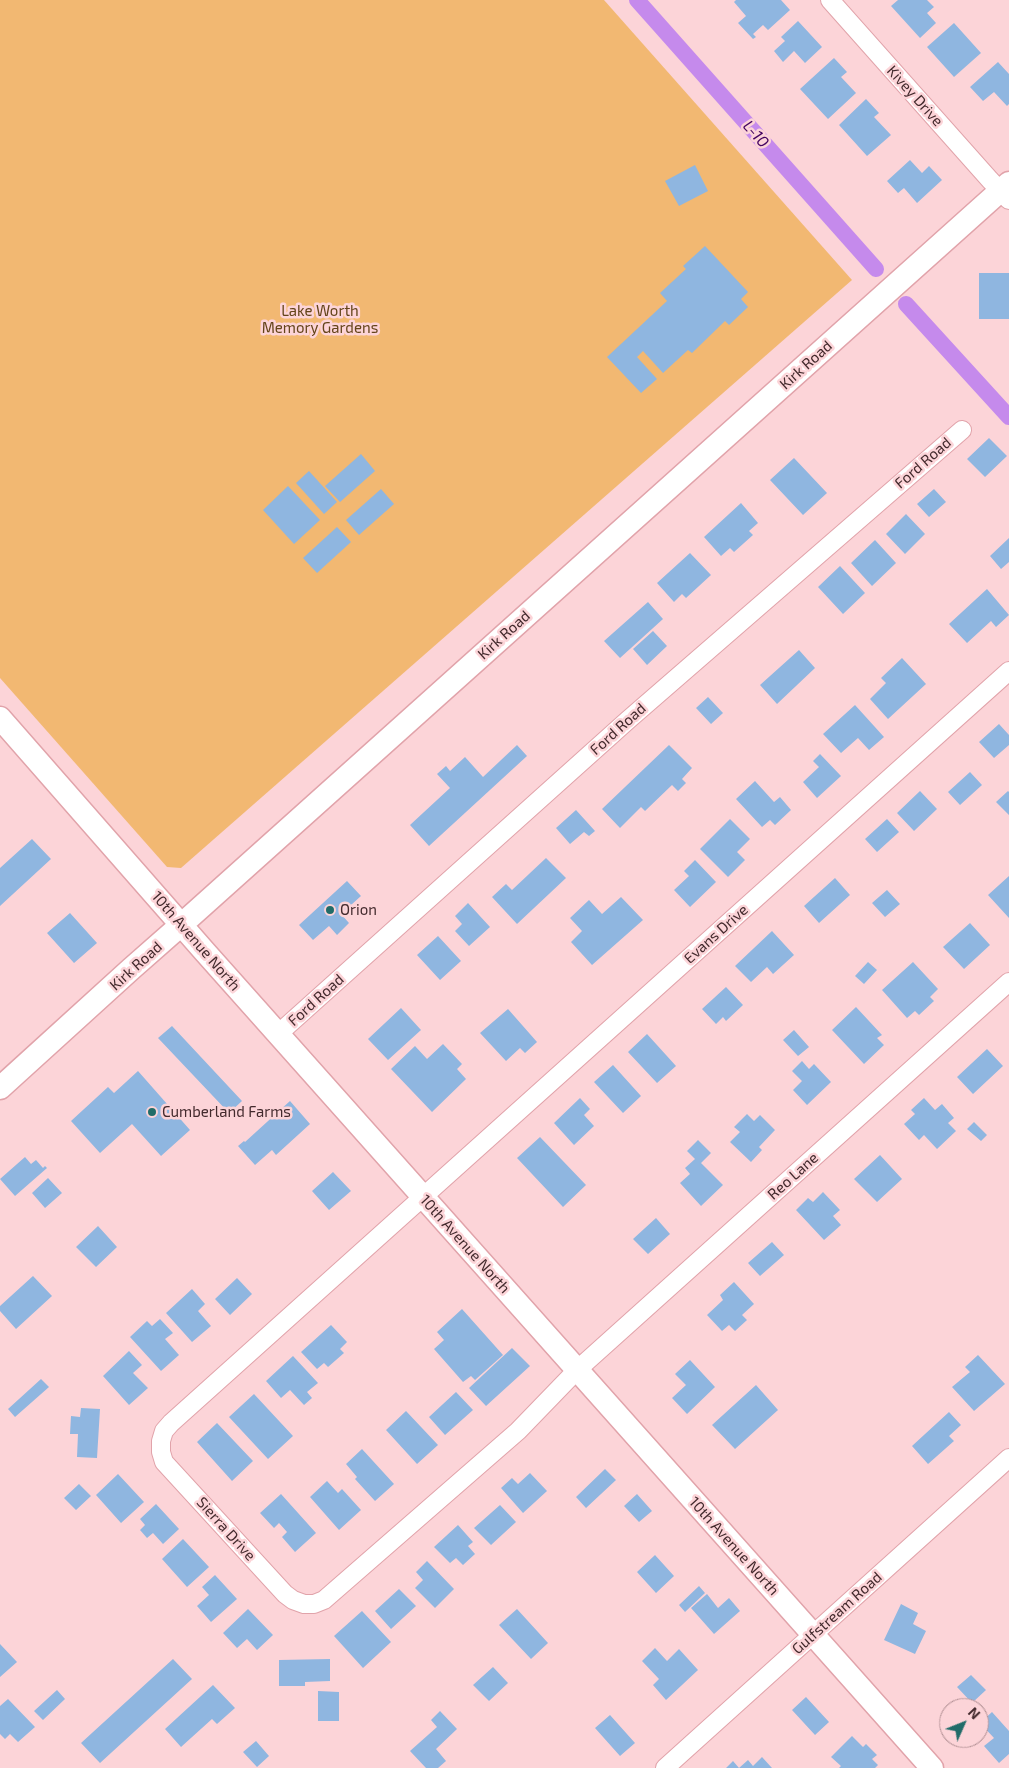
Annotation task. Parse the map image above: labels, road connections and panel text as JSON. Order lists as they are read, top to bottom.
{
  "streets": {
    "street": [
      "Kivey Drive",
      "Kirk Road",
      "Ford Road",
      "Evans Drive",
      "10th Avenue North",
      "Reo Lane",
      "Sierra Drive",
      "Gulfstream Road"
    ]
  },
  "crossings": [
    ["Kivey Drive", "Kirk Road"],
    ["Kirk Road", "10th Avenue North"],
    ["Ford Road", "10th Avenue North"],
    ["Evans Drive", "10th Avenue North"],
    ["Evans Drive", "Sierra Drive"],
    ["10th Avenue North", "Reo Lane"],
    ["10th Avenue North", "Sierra Drive"],
    ["10th Avenue North", "Gulfstream Road"],
    ["Reo Lane", "Sierra Drive"]
  ],
  "water": ["L-10"],
  "parks": ["Lake Worth Memory Gardens"],
  "places": ["Orion", "Cumberland Farms"],
  "north": "top right"
}
